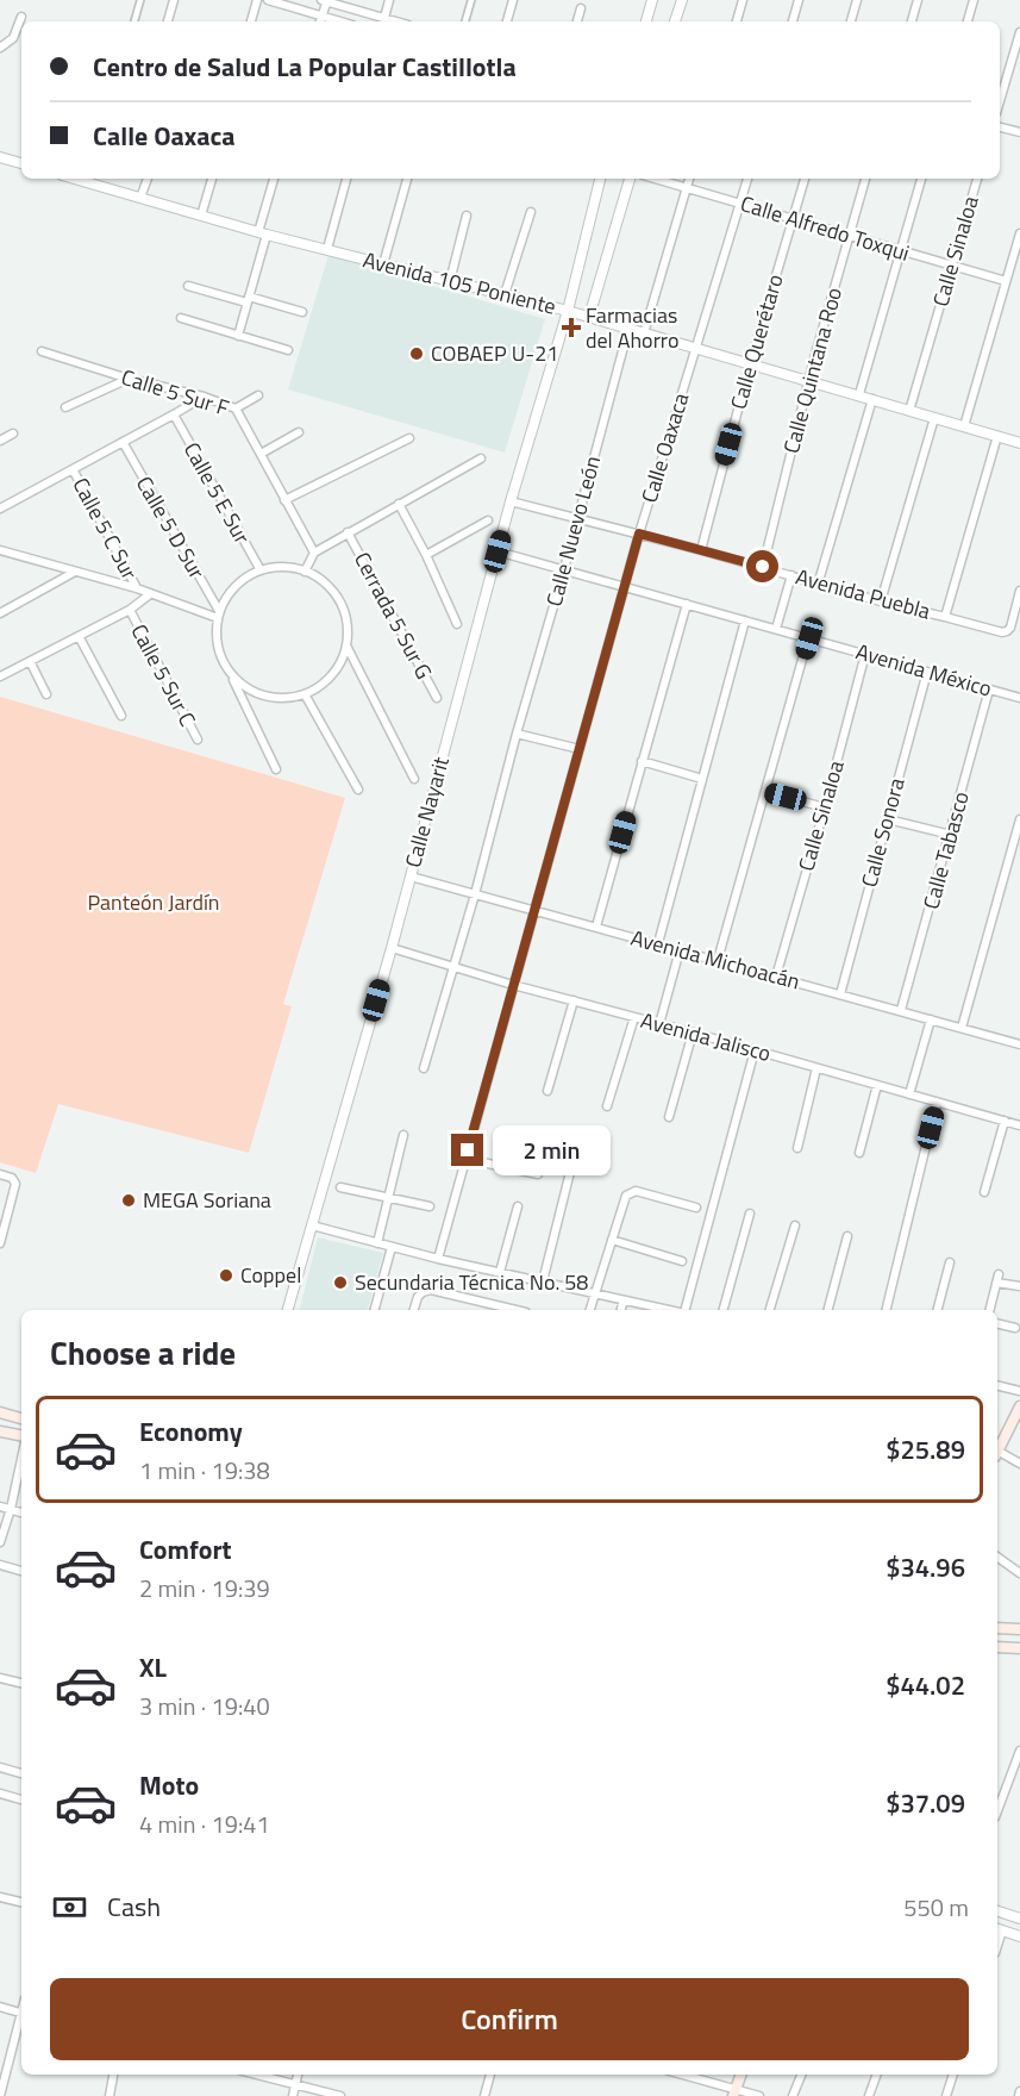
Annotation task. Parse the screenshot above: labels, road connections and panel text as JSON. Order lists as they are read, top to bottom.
{
  "streets": {
    "street": [
      "Calle Alfredo Toxqui",
      "Calle Sinaloa",
      "Avenida 105 Poniente",
      "Calle Querétaro",
      "Calle Quintana Roo",
      "Calle 5 Sur F",
      "Calle Oaxaca",
      "Calle 5 E Sur",
      "Calle 5 D Sur",
      "Calle 5 C Sur",
      "Calle Nuevo León",
      "Avenida Puebla",
      "Cerrada 5 Sur G",
      "Avenida México",
      "Calle 5 Sur C",
      "Calle Nayarit",
      "Calle Sonora",
      "Calle Tabasco",
      "Avenida Michoacán",
      "Avenida Jalisco"
    ]
  },
  "crossings": [
    ["Calle Alfredo Toxqui", "Calle Sinaloa"],
    ["Calle Alfredo Toxqui", "Calle Querétaro"],
    ["Calle Alfredo Toxqui", "Calle Quintana Roo"],
    ["Calle Alfredo Toxqui", "Calle Oaxaca"],
    ["Calle Sinaloa", "Avenida 105 Poniente"],
    ["Calle Sinaloa", "Avenida México"],
    ["Calle Sinaloa", "Avenida Michoacán"],
    ["Avenida 105 Poniente", "Calle Querétaro"],
    ["Avenida 105 Poniente", "Calle Quintana Roo"],
    ["Avenida 105 Poniente", "Calle Oaxaca"],
    ["Avenida 105 Poniente", "Calle Nuevo León"],
    ["Avenida 105 Poniente", "Calle Nayarit"],
    ["Calle Querétaro", "Avenida Puebla"],
    ["Calle Quintana Roo", "Avenida Puebla"],
    ["Calle Oaxaca", "Avenida Puebla"],
    ["Calle Oaxaca", "Avenida México"],
    ["Calle Oaxaca", "Avenida Michoacán"],
    ["Calle Oaxaca", "Avenida Jalisco"],
    ["Calle 5 E Sur", "Calle 5 D Sur"],
    ["Calle Nuevo León", "Avenida Puebla"],
    ["Calle Nuevo León", "Avenida México"],
    ["Calle Nuevo León", "Avenida Michoacán"],
    ["Calle Nuevo León", "Avenida Jalisco"],
    ["Avenida Puebla", "Calle Nayarit"],
    ["Avenida México", "Calle Nayarit"],
    ["Avenida México", "Calle Sonora"],
    ["Avenida México", "Calle Tabasco"],
    ["Calle Nayarit", "Avenida Michoacán"],
    ["Calle Nayarit", "Avenida Jalisco"],
    ["Calle Sonora", "Avenida Michoacán"],
    ["Calle Tabasco", "Avenida Michoacán"]
  ],
  "parks": ["Panteón Jardín"],
  "places": {
    "health": ["Farmacias del Ahorro"],
    "other": [
      "COBAEP U-21",
      "MEGA Soriana",
      "Coppel",
      "Secundaria Técnica No. 58"
    ]
  },
  "page": {
    "banner": ["Centro de Salud La Popular Castillotla", "Calle Oaxaca"],
    "bubble": "2 min",
    "heading": "Choose a ride",
    "list": [
      {
        "name": "Economy",
        "note": "1 min · 19:38",
        "value": "$25.89"
      },
      {
        "name": "Comfort",
        "note": "2 min · 19:39",
        "value": "$34.96"
      },
      {
        "name": "XL",
        "note": "3 min · 19:40",
        "value": "$44.02"
      },
      {
        "name": "Moto",
        "note": "4 min · 19:41",
        "value": "$37.09"
      }
    ],
    "pay": ["Cash", "550 m"],
    "buttons": "Confirm"
  }
}
